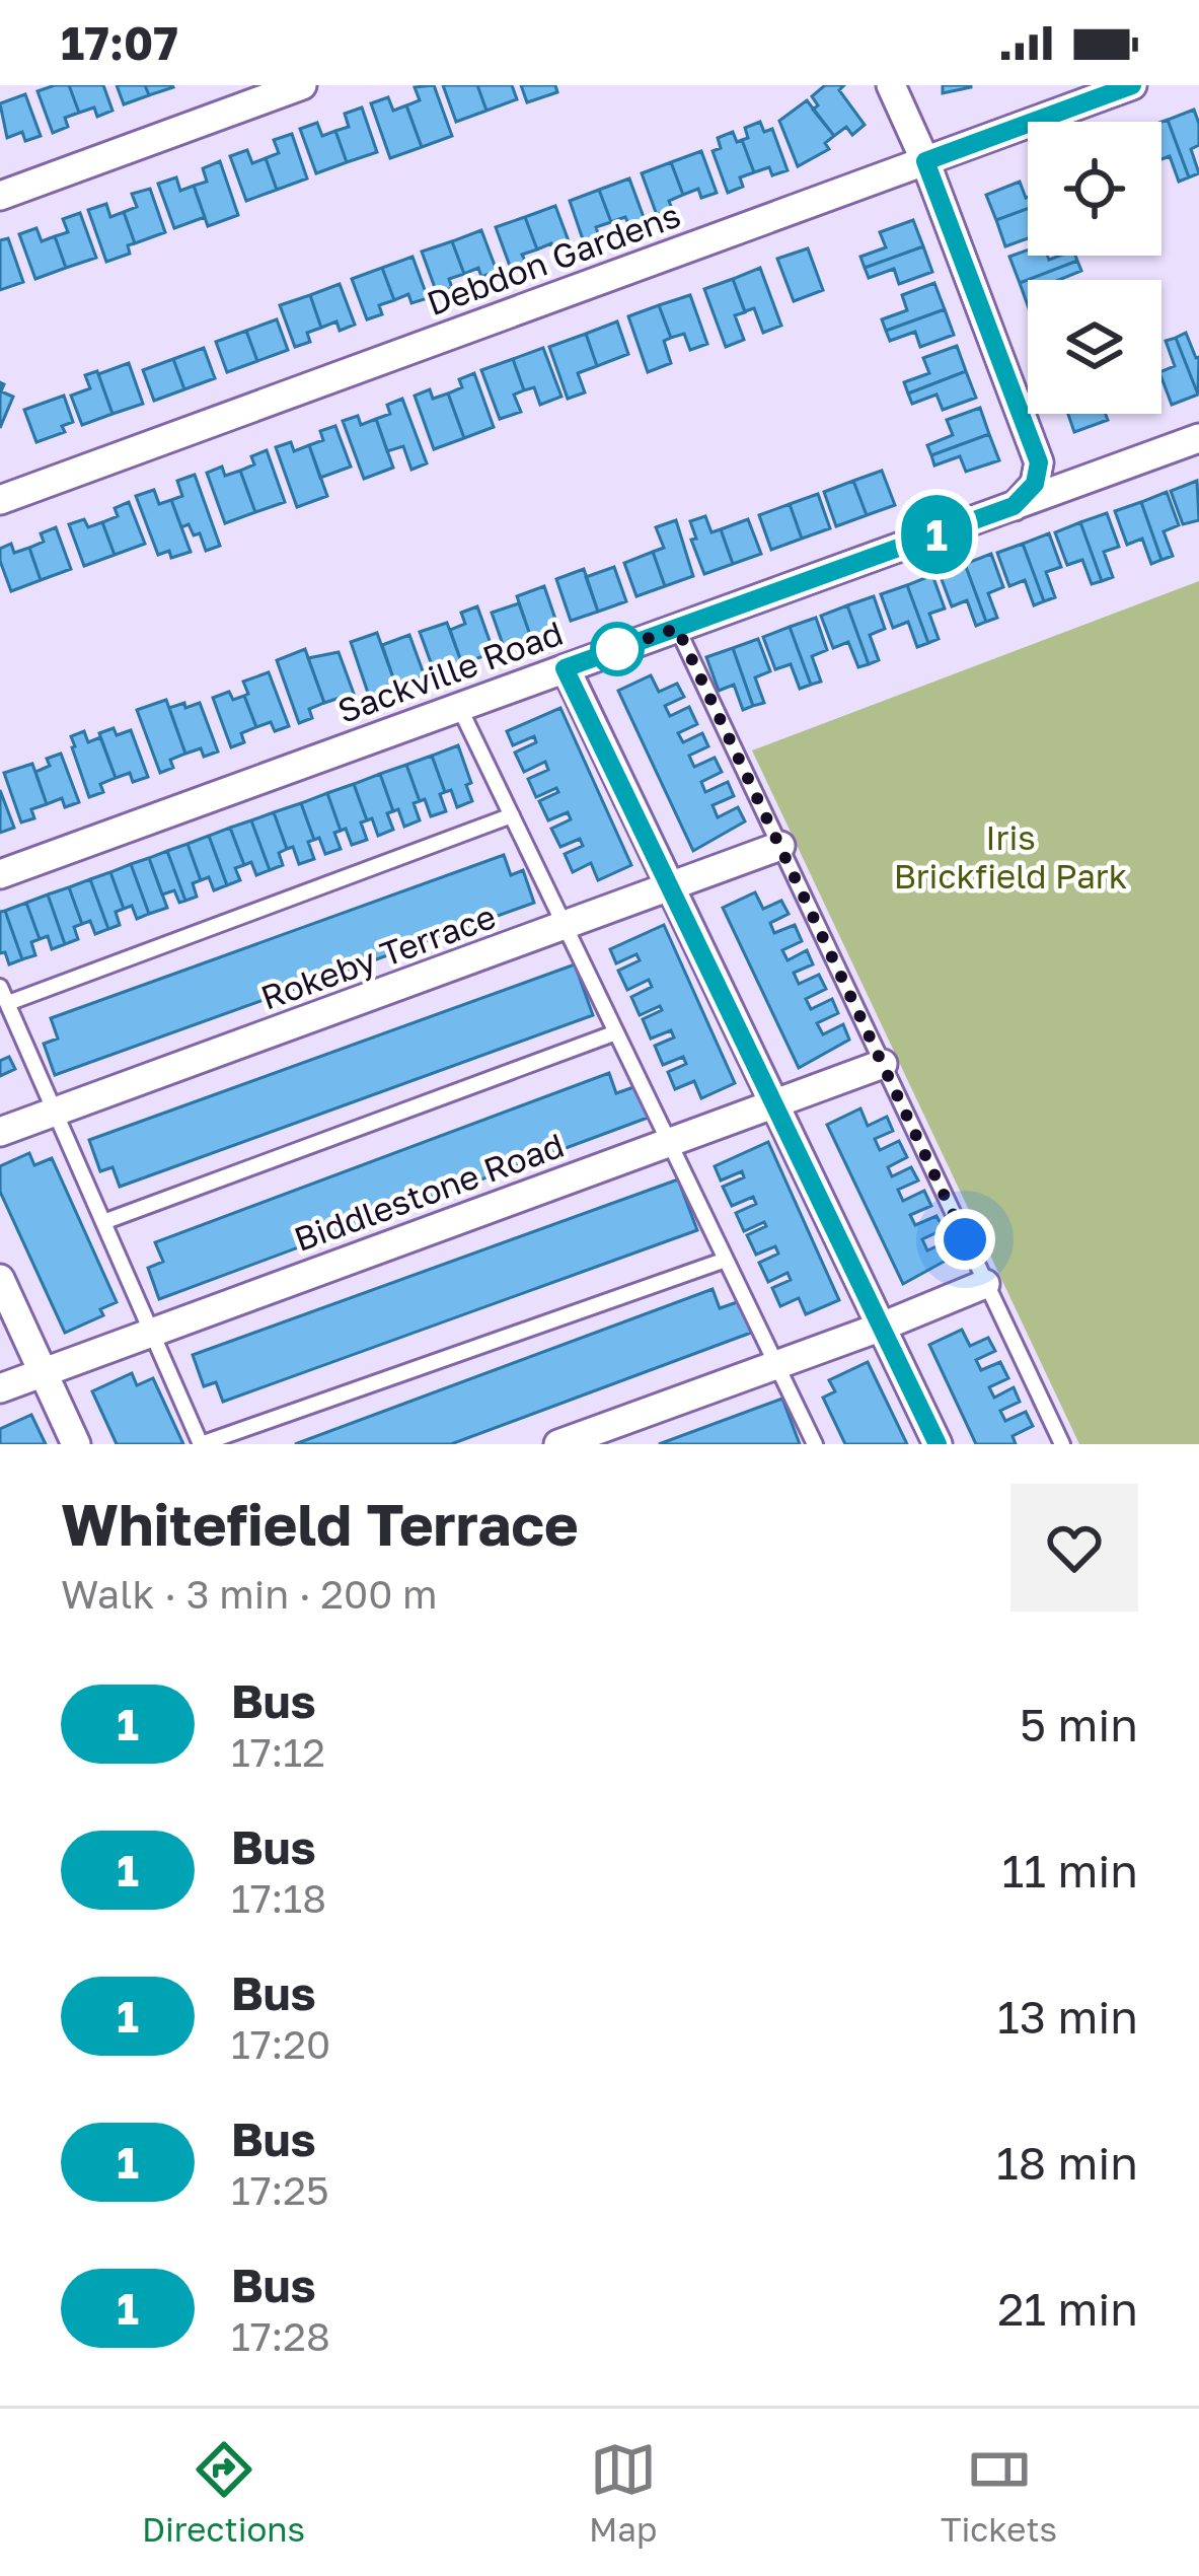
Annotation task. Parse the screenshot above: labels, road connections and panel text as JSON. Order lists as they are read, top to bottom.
{
  "streets": {
    "street": [
      "Debdon Gardens",
      "Sackville Road",
      "Rokeby Terrace",
      "Biddlestone Road"
    ]
  },
  "parks": ["Iris Brickfield Park"],
  "lines": ["bus line 1"],
  "page": {
    "status": "17:07",
    "on_map": "1",
    "heading": ["Whitefield Terrace", "Walk · 3 min · 200 m"],
    "list": [
      {
        "mark": "1",
        "name": "Bus",
        "note": "17:12",
        "value": "5 min"
      },
      {
        "mark": "1",
        "name": "Bus",
        "note": "17:18",
        "value": "11 min"
      },
      {
        "mark": "1",
        "name": "Bus",
        "note": "17:20",
        "value": "13 min"
      },
      {
        "mark": "1",
        "name": "Bus",
        "note": "17:25",
        "value": "18 min"
      },
      {
        "mark": "1",
        "name": "Bus",
        "note": "17:28",
        "value": "21 min"
      }
    ],
    "tabs": ["Directions", "Map", "Tickets"]
  }
}
